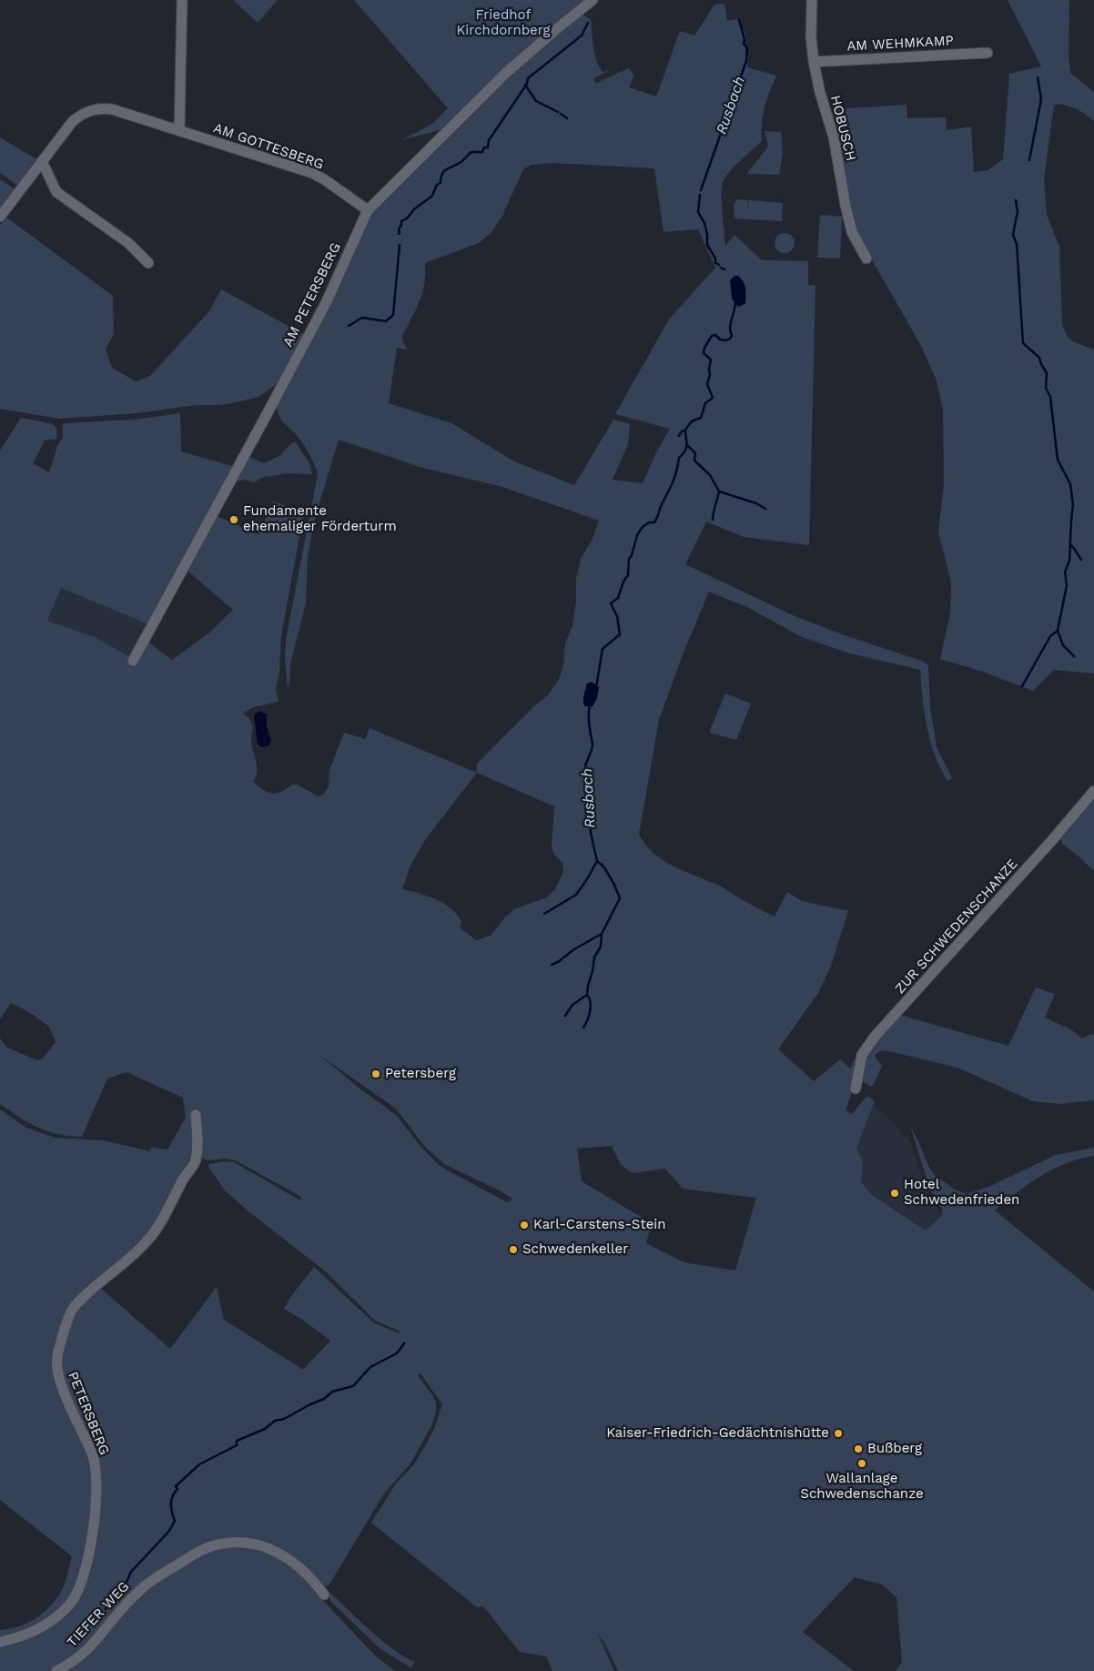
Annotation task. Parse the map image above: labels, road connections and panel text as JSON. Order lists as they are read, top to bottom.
{
  "streets": {
    "street": [
      "AM WEHMKAMP",
      "HOBUSCH",
      "AM GOTTESBERG",
      "AM PETERSBERG",
      "ZUR SCHWEDENSCHANZE",
      "PETERSBERG",
      "TIEFER WEG"
    ]
  },
  "crossings": [
    ["AM WEHMKAMP", "HOBUSCH"],
    ["AM GOTTESBERG", "AM PETERSBERG"]
  ],
  "water": ["Rusbach"],
  "parks": ["Friedhof Kirchdornberg"],
  "places": [
    "Fundamente ehemaliger Förderturm",
    "Petersberg",
    "Hotel Schwedenfrieden",
    "Karl-Carstens-Stein",
    "Schwedenkeller",
    "Kaiser-Friedrich-Gedächtnishütte",
    "Bußberg",
    "Wallanlage Schwedenschanze"
  ]
}
